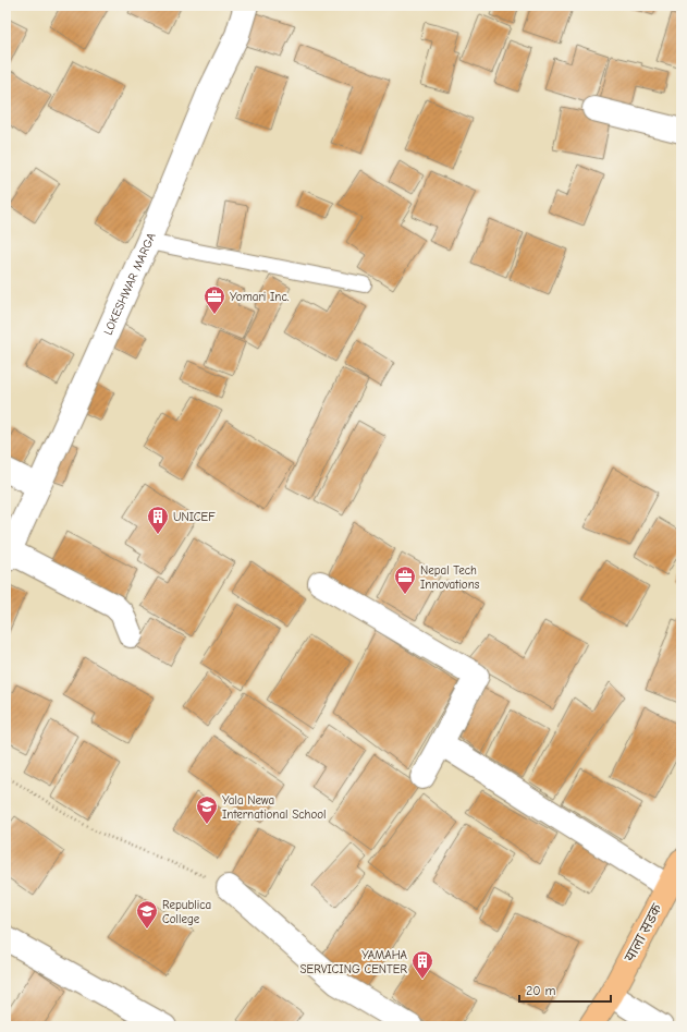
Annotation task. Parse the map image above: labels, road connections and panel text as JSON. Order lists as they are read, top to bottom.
{
  "streets": {
    "main road": ["याला सडक"],
    "street": ["LOKESHWAR MARGA"]
  },
  "places": {
    "office": ["Yomari Inc.", "Nepal Tech Innovations"],
    "building": ["UNICEF", "YAMAHA SERVICING CENTER"],
    "school or university": ["Yala Newa International School", "Republica College"]
  },
  "scale_bar": "20 m"
}
